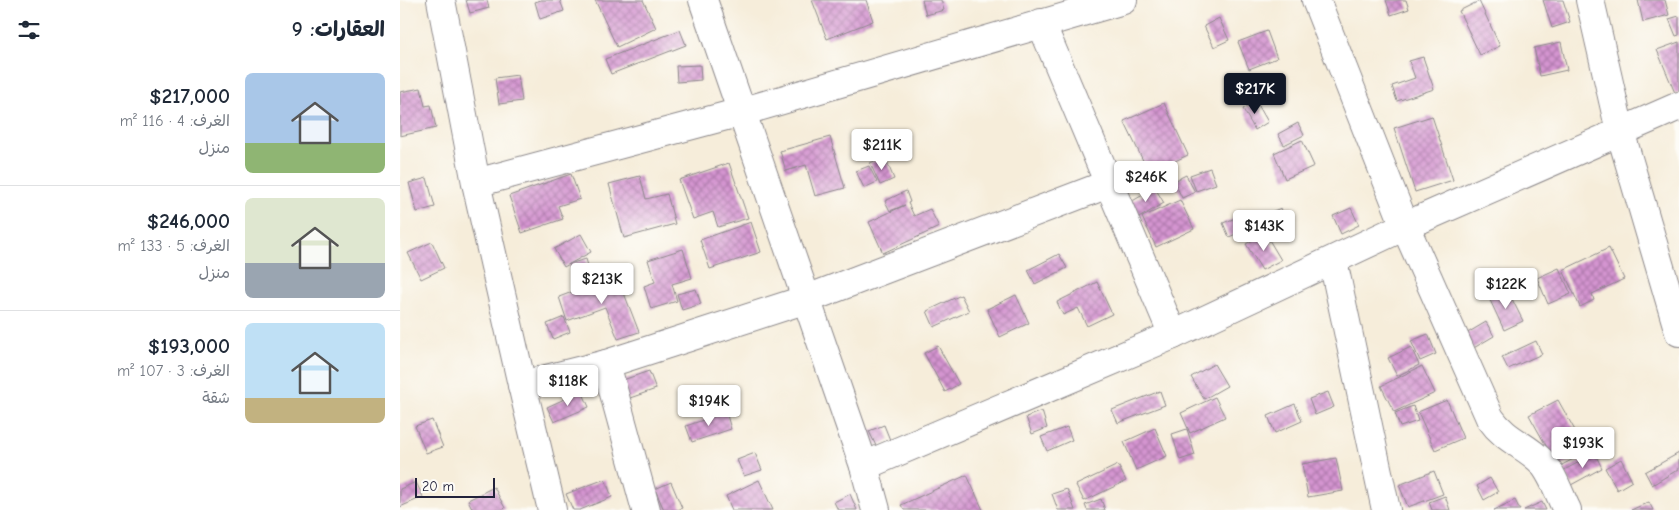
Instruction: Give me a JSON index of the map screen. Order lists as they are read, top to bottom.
{
  "scale_bar": "20 m",
  "page": {
    "heading": "العقارات: 9",
    "list": [
      {
        "name": "$217,000",
        "note": "الغرف: 4 · 116 m² · منزل"
      },
      {
        "name": "$246,000",
        "note": "الغرف: 5 · 133 m² · منزل"
      },
      {
        "name": "$193,000",
        "note": "الغرف: 3 · 107 m² · شقة"
      }
    ],
    "price": [
      "$217K",
      "$211K",
      "$246K",
      "$143K",
      "$213K",
      "$122K",
      "$118K",
      "$194K",
      "$193K"
    ],
    "scale": "20 m"
  }
}
